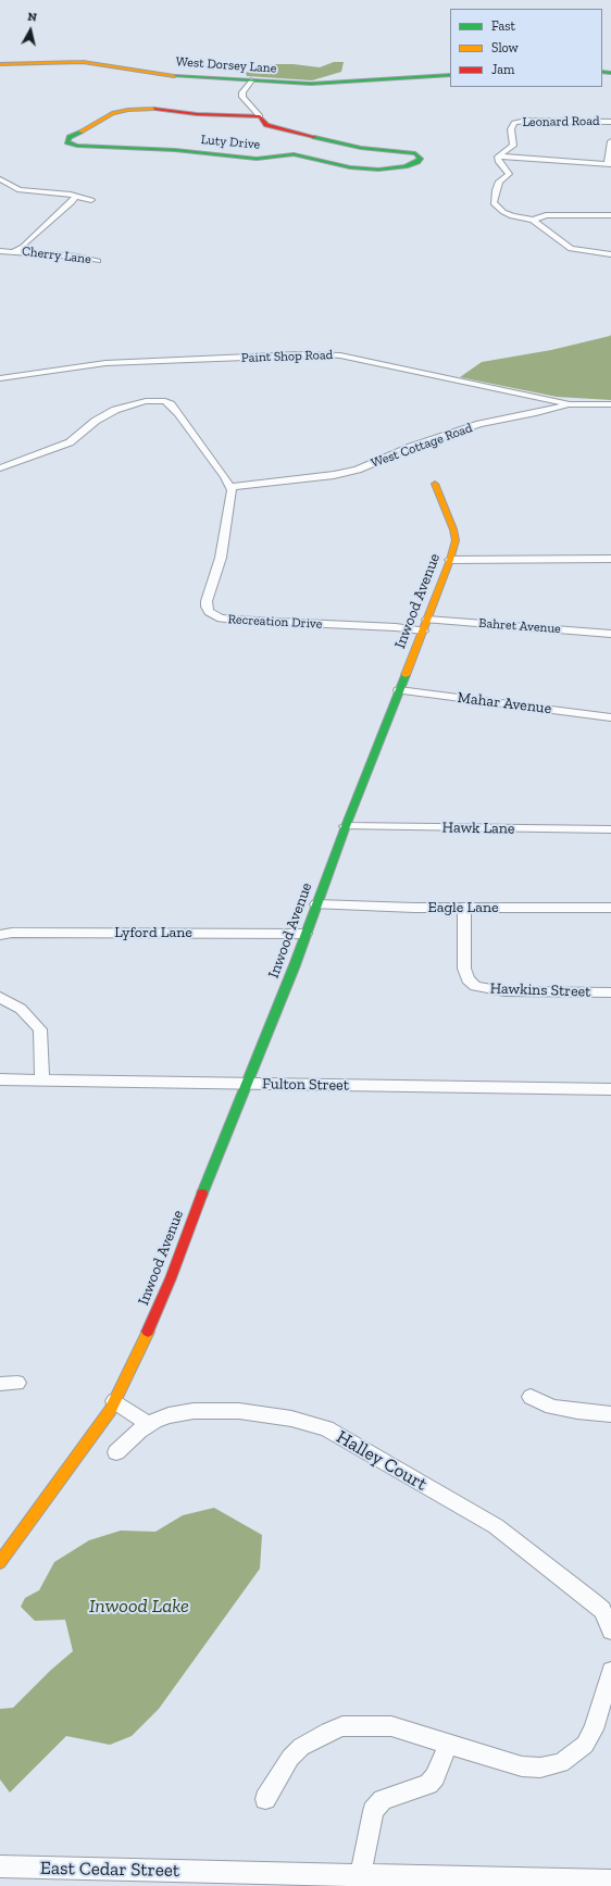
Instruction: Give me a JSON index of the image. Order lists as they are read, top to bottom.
{
  "streets": {
    "street": [
      "West Dorsey Lane",
      "Leonard Road",
      "Luty Drive",
      "Cherry Lane",
      "Paint Shop Road",
      "West Cottage Road",
      "Inwood Avenue",
      "Recreation Drive",
      "Bahret Avenue",
      "Mahar Avenue",
      "Hawk Lane",
      "Eagle Lane",
      "Lyford Lane",
      "Hawkins Street",
      "Fulton Street",
      "Halley Court",
      "East Cedar Street"
    ]
  },
  "crossings": [
    ["West Dorsey Lane", "Luty Drive"],
    ["Paint Shop Road", "West Cottage Road"],
    ["West Cottage Road", "Recreation Drive"],
    ["Inwood Avenue", "Recreation Drive"],
    ["Inwood Avenue", "Bahret Avenue"],
    ["Inwood Avenue", "Mahar Avenue"],
    ["Inwood Avenue", "Hawk Lane"],
    ["Inwood Avenue", "Eagle Lane"],
    ["Inwood Avenue", "Lyford Lane"],
    ["Inwood Avenue", "Fulton Street"],
    ["Eagle Lane", "Hawkins Street"]
  ],
  "water": ["Inwood Lake"],
  "legend": ["Fast", "Slow", "Jam"],
  "north": "top"
}
